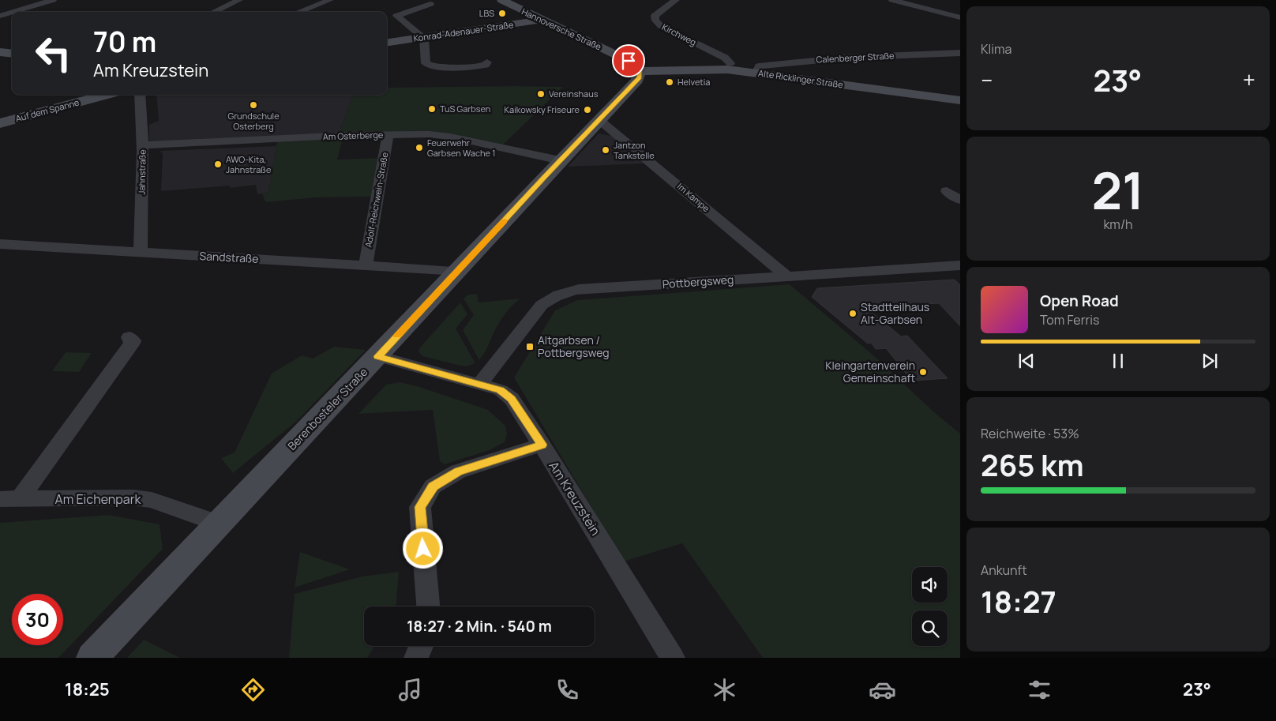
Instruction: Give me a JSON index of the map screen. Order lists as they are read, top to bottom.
{
  "streets": {
    "street": [
      "Hannoversche Straße",
      "Konrad-Adenauer-Straße",
      "Kirchweg",
      "Calenberger Straße",
      "Alte Ricklinger Straße",
      "Auf dem Spanne",
      "Am Osterberge",
      "Jahnstraße",
      "Im Kampe",
      "Adolf-Reichwein-Straße",
      "Sandstraße",
      "Pottbergsweg",
      "Berenbosteler Straße",
      "Am Kreuzstein",
      "Am Eichenpark"
    ]
  },
  "crossings": [
    ["Hannoversche Straße", "Konrad-Adenauer-Straße"],
    ["Hannoversche Straße", "Alte Ricklinger Straße"],
    ["Hannoversche Straße", "Berenbosteler Straße"],
    ["Calenberger Straße", "Alte Ricklinger Straße"],
    ["Alte Ricklinger Straße", "Berenbosteler Straße"],
    ["Am Osterberge", "Jahnstraße"],
    ["Am Osterberge", "Adolf-Reichwein-Straße"],
    ["Am Osterberge", "Berenbosteler Straße"],
    ["Jahnstraße", "Sandstraße"],
    ["Im Kampe", "Pottbergsweg"],
    ["Im Kampe", "Berenbosteler Straße"],
    ["Adolf-Reichwein-Straße", "Sandstraße"],
    ["Sandstraße", "Berenbosteler Straße"],
    ["Pottbergsweg", "Am Kreuzstein"],
    ["Berenbosteler Straße", "Am Kreuzstein"],
    ["Berenbosteler Straße", "Am Eichenpark"]
  ],
  "places": {
    "other": [
      "LBS",
      "Helvetia",
      "Vereinshaus",
      "Grundschule Osterberg",
      "TuS Garbsen",
      "Kaikowsky Friseure",
      "Feuerwehr Garbsen Wache 1",
      "Jantzon Tankstelle",
      "AWO-Kita, Jahnstraße",
      "Stadtteilhaus Alt-Garbsen",
      "Kleingartenverein Gemeinschaft"
    ],
    "transit": ["Altgarbsen / Pottbergsweg"]
  },
  "page": {
    "tile": [
      "Klima",
      ["21", "km/h"],
      ["Reichweite · 53%", "265 km"],
      ["Ankunft", "18:27"]
    ],
    "turn": ["70 m", "Am Kreuzstein"],
    "heat": ["−", "23°", "+"],
    "song": ["Open Road", "Tom Ferris"],
    "limit": "30",
    "trip": "18:27 · 2 Min. · 540 m",
    "tabs": ["18:25", "23°"]
  }
}
